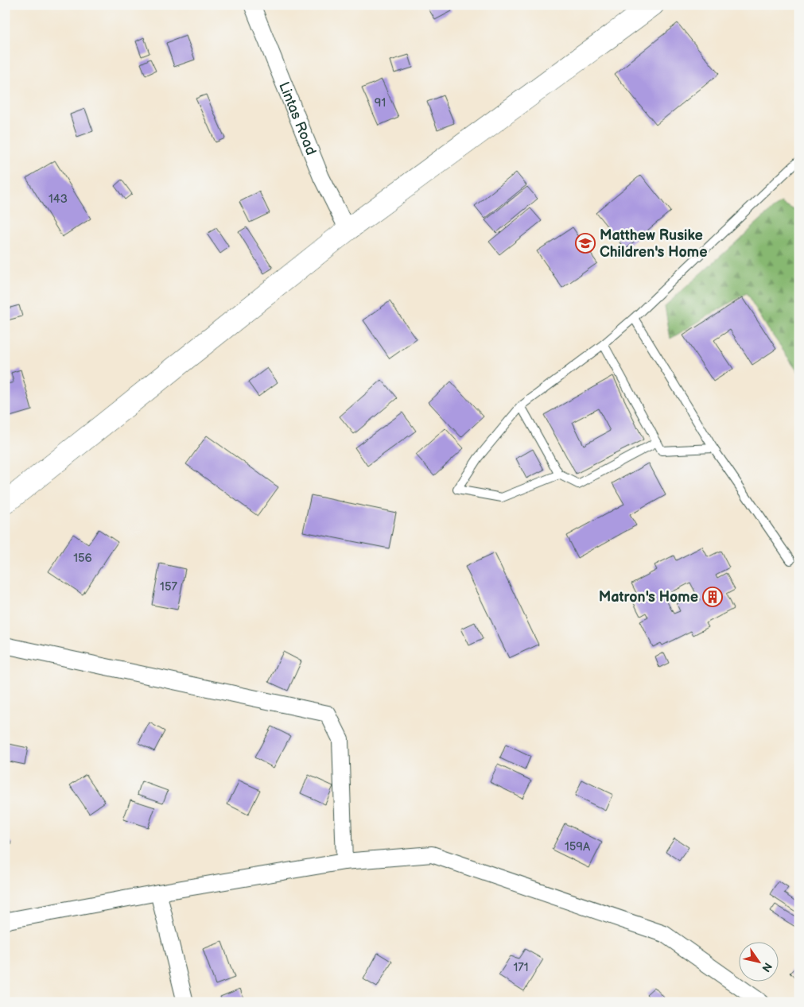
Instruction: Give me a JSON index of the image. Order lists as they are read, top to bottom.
{
  "streets": {
    "street": ["Lintas Road"]
  },
  "places": {
    "school or university": ["Matthew Rusike Children's Home"],
    "building": ["Matron's Home"]
  },
  "house_numbers": [
    "91",
    "143",
    "156",
    "157",
    "159A",
    "171"
  ],
  "north": "bottom right"
}
